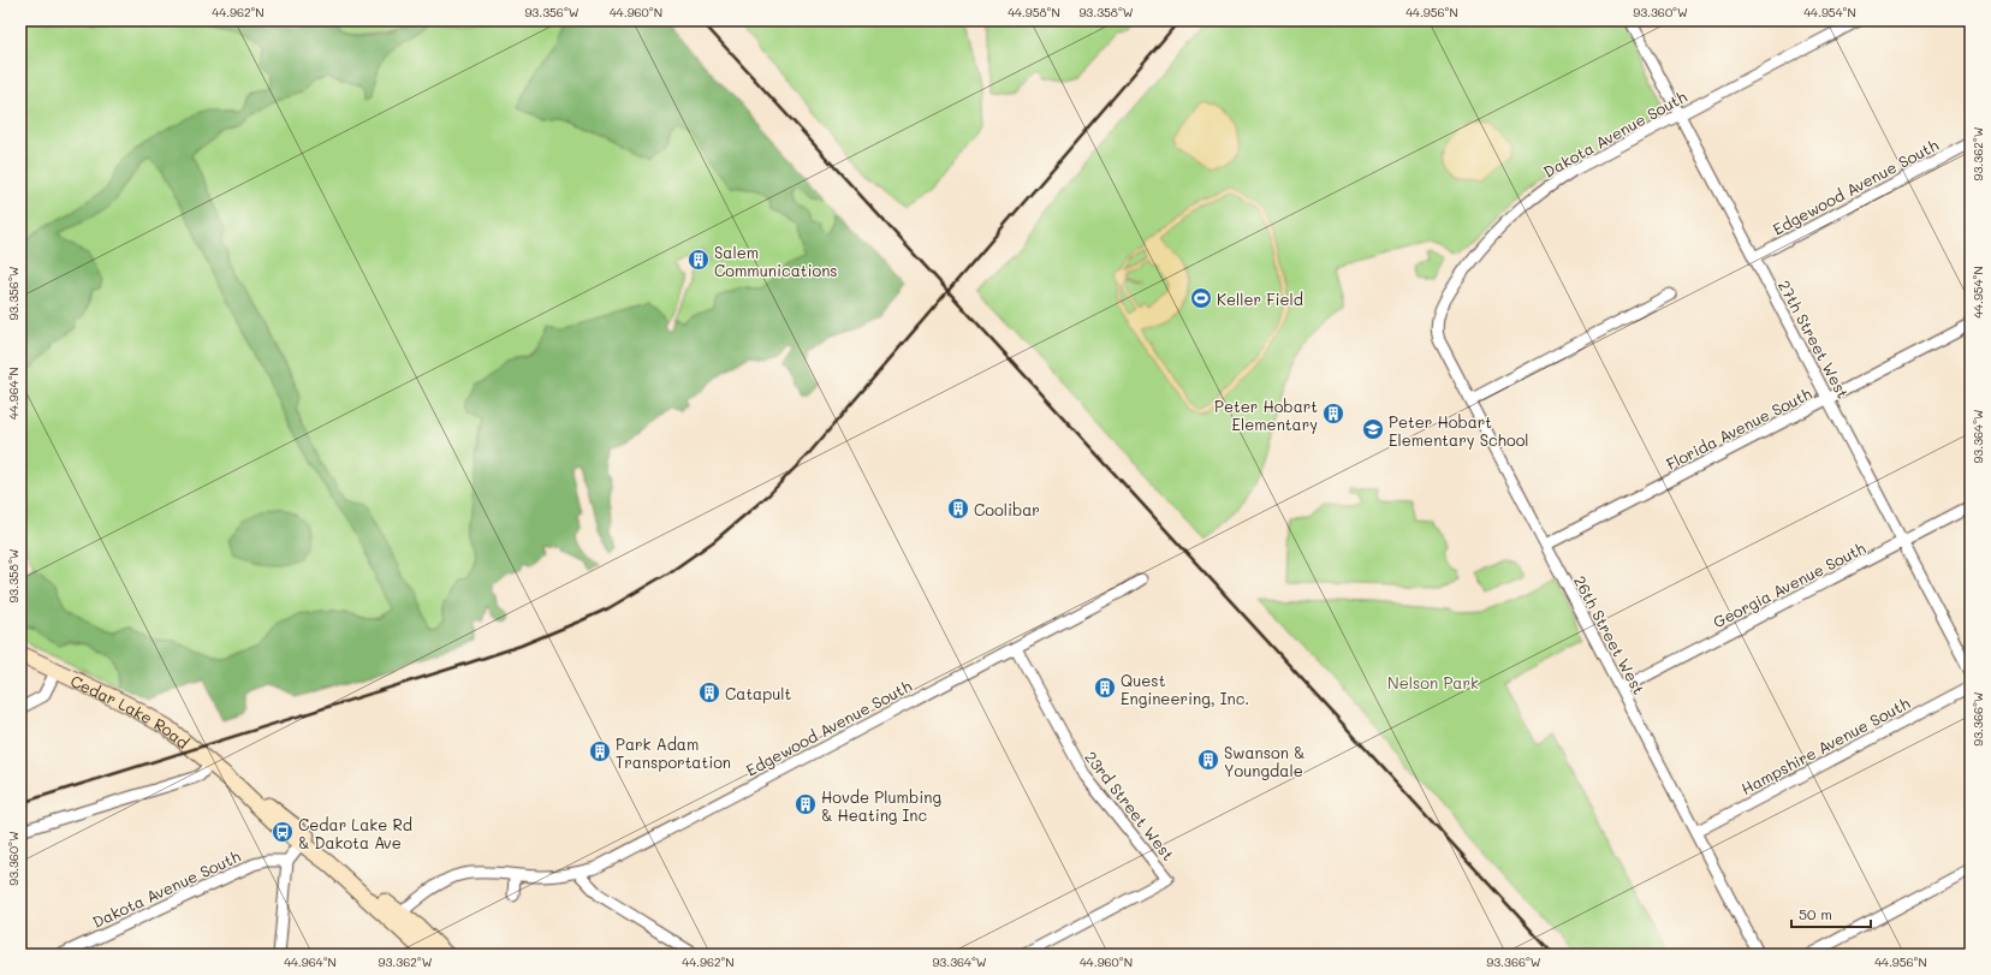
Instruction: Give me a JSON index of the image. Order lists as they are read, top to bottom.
{
  "streets": {
    "street": [
      "Dakota Avenue South",
      "Edgewood Avenue South",
      "27th Street West",
      "Florida Avenue South",
      "Georgia Avenue South",
      "26th Street West",
      "Cedar Lake Road",
      "Hampshire Avenue South",
      "23rd Street West"
    ]
  },
  "crossings": [
    ["Dakota Avenue South", "27th Street West"],
    ["Dakota Avenue South", "26th Street West"],
    ["Edgewood Avenue South", "27th Street West"],
    ["Edgewood Avenue South", "Cedar Lake Road"],
    ["Edgewood Avenue South", "23rd Street West"],
    ["27th Street West", "Florida Avenue South"],
    ["27th Street West", "Georgia Avenue South"],
    ["Florida Avenue South", "26th Street West"],
    ["Georgia Avenue South", "26th Street West"],
    ["26th Street West", "Hampshire Avenue South"]
  ],
  "parks": ["Nelson Park"],
  "places": {
    "building": [
      "Salem Communications",
      "Peter Hobart Elementary",
      "Coolibar",
      "Quest Engineering, Inc.",
      "Catapult",
      "Park Adam Transportation",
      "Swanson & Youngdale",
      "Hovde Plumbing & Heating Inc"
    ],
    "sports": ["Keller Field"],
    "school or university": ["Peter Hobart Elementary School"],
    "bus stop": ["Cedar Lake Rd & Dakota Ave"]
  },
  "scale_bar": "50 m",
  "coordinates": [
    "44.962°N",
    "93.356°W",
    "44.960°N",
    "44.958°N",
    "93.358°W",
    "44.956°N",
    "93.360°W",
    "44.954°N",
    "93.362°W",
    "44.964°N",
    "93.364°W",
    "93.366°W"
  ]
}
